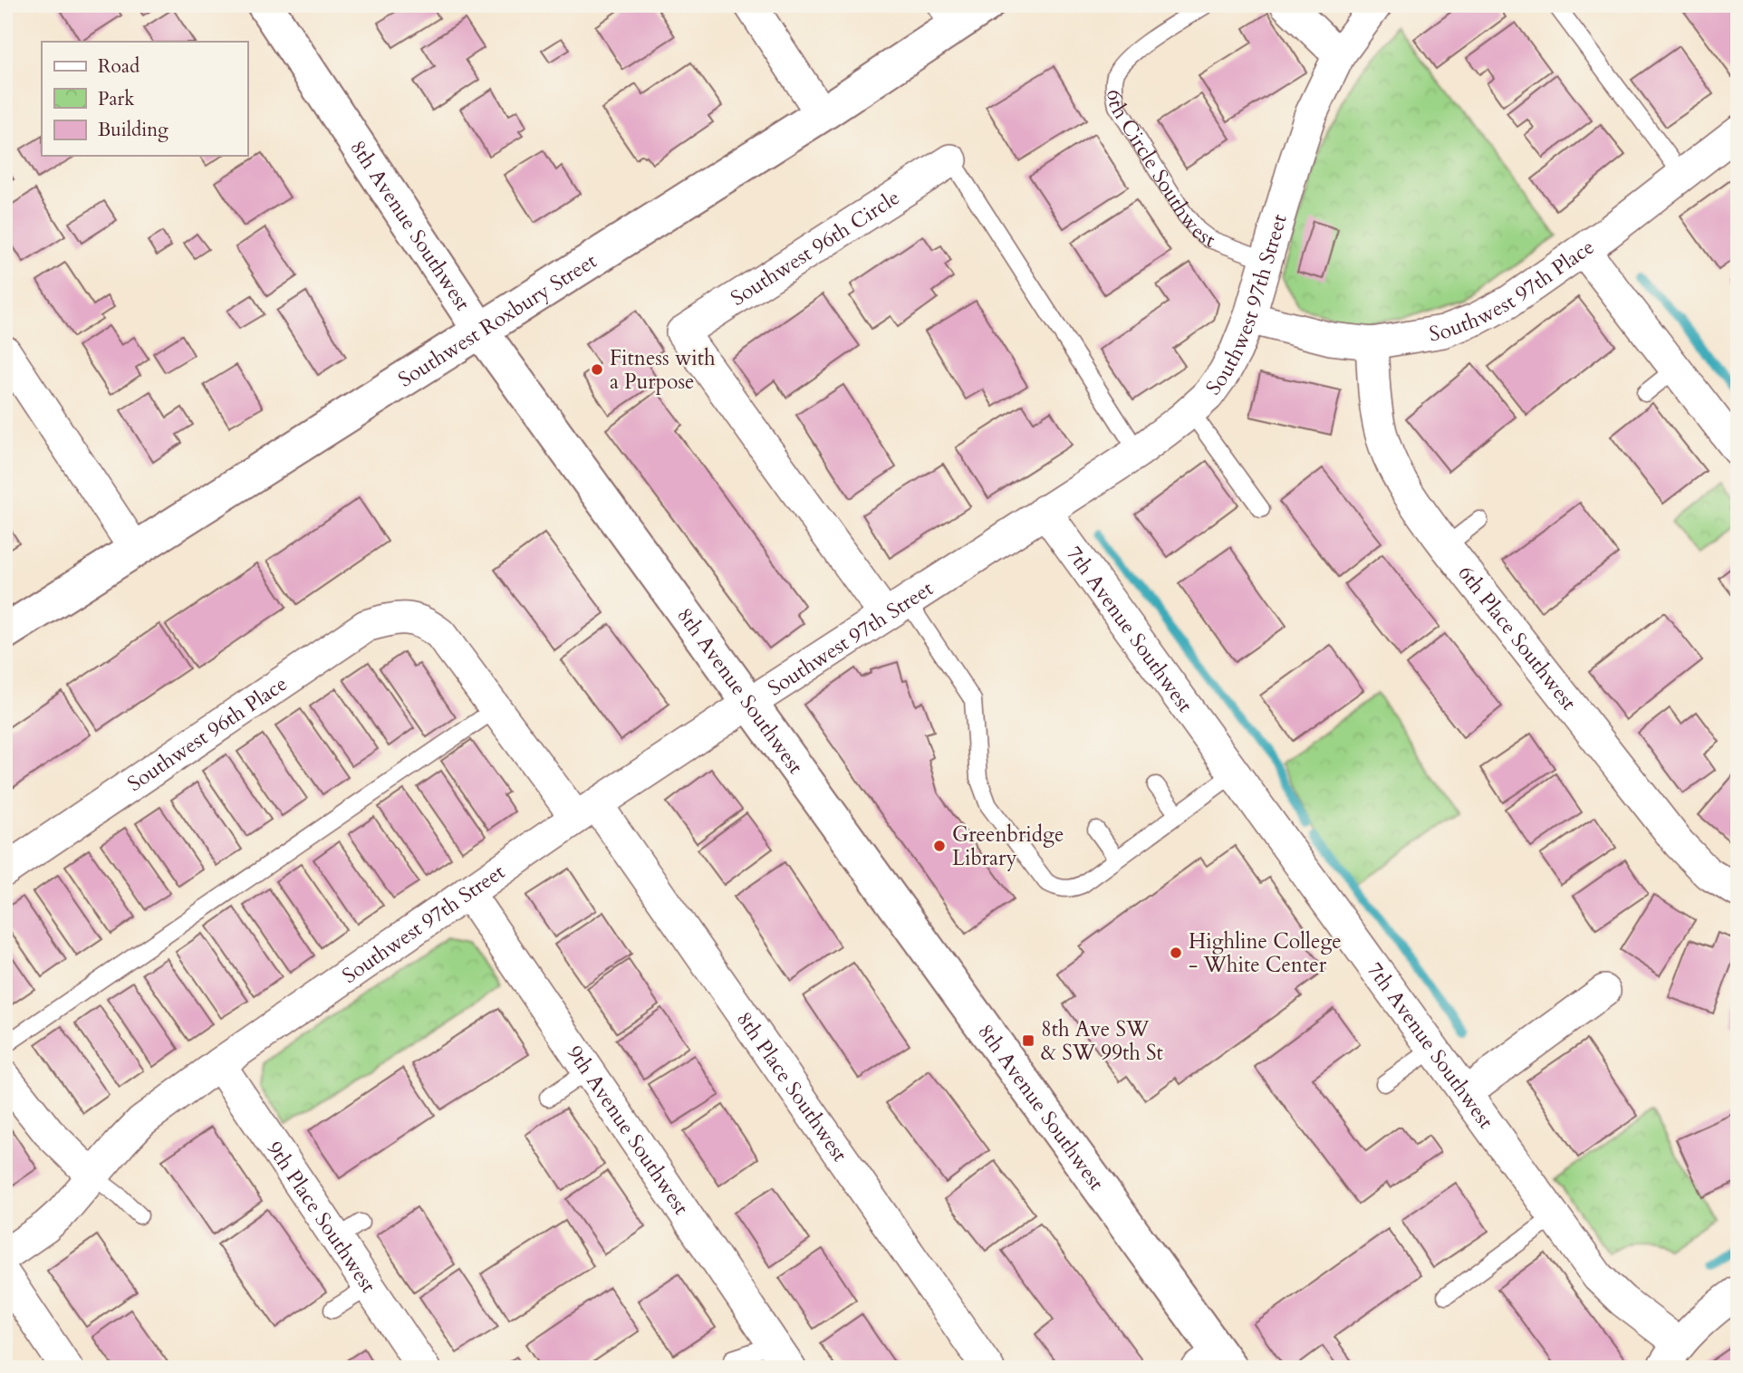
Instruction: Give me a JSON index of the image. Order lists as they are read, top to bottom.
{
  "streets": {
    "street": [
      "8th Avenue Southwest",
      "Southwest 96th Circle",
      "Southwest 97th Place",
      "Southwest 97th Street",
      "Southwest Roxbury Street",
      "7th Avenue Southwest",
      "6th Place Southwest",
      "Southwest 96th Place",
      "8th Place Southwest",
      "9th Avenue Southwest",
      "9th Place Southwest"
    ],
    "lane": ["6th Circle Southwest"]
  },
  "crossings": [
    ["6th Circle Southwest", "Southwest 97th Street"],
    ["8th Avenue Southwest", "Southwest 97th Street"],
    ["8th Avenue Southwest", "Southwest Roxbury Street"],
    ["Southwest 96th Circle", "Southwest 97th Street"],
    ["Southwest 97th Place", "Southwest 97th Street"],
    ["Southwest 97th Place", "6th Place Southwest"],
    ["Southwest 97th Street", "7th Avenue Southwest"],
    ["Southwest 97th Street", "8th Place Southwest"],
    ["Southwest 97th Street", "9th Avenue Southwest"],
    ["Southwest 97th Street", "9th Place Southwest"],
    ["Southwest 96th Place", "8th Place Southwest"]
  ],
  "places": {
    "other": ["Fitness with a Purpose", "Greenbridge Library", "Highline College - White Center"],
    "transit": ["8th Ave SW & SW 99th St"]
  },
  "legend": ["Road", "Park", "Building"]
}
